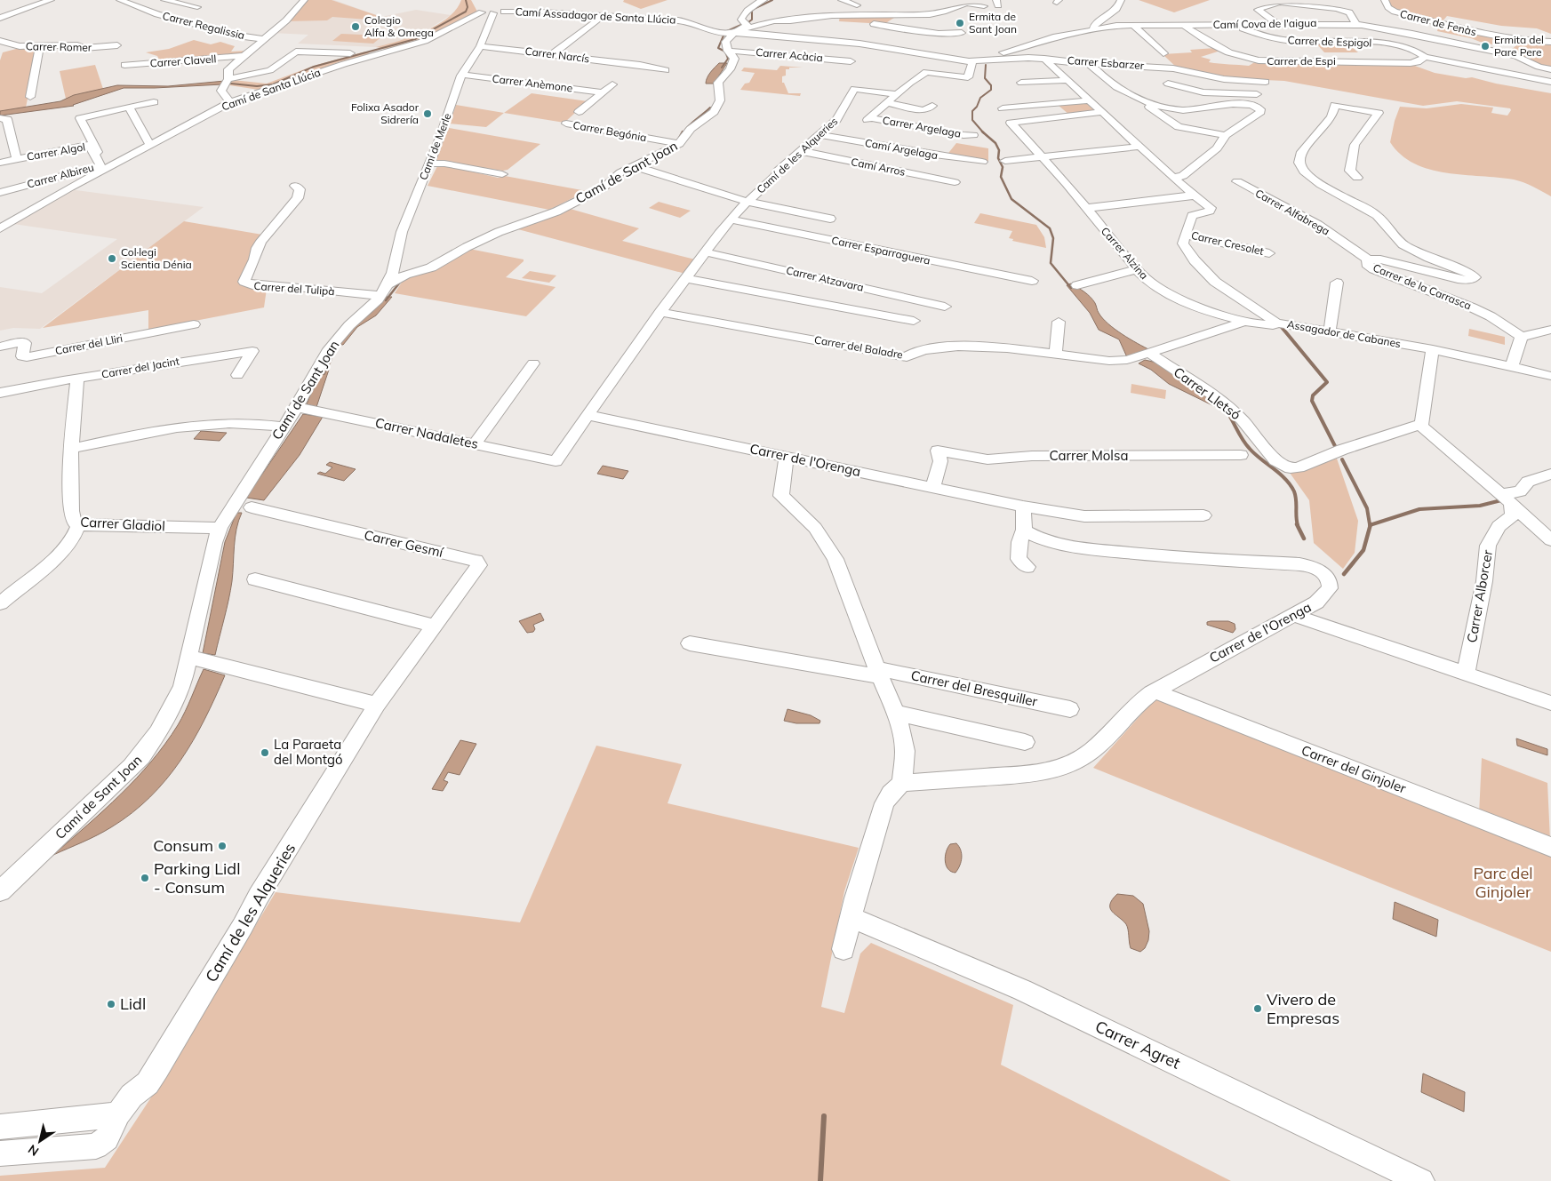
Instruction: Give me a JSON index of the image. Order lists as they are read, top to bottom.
{
  "streets": {
    "street": [
      "Camí Assadagor de Santa Llúcia",
      "Carrer de Fenàs",
      "Camí Cova de l'aigua",
      "Carrer Regalissia",
      "Carrer de Espigol",
      "Carrer Romer",
      "Carrer Narcís",
      "Carrer Acàcia",
      "Carrer Clavell",
      "Carrer de Espi",
      "Carrer Esbarzer",
      "Carrer Anèmone",
      "Camí de Santa Llúcia",
      "Carrer Argelaga",
      "Carrer Begónia",
      "Camí de Merle",
      "Camí Argelaga",
      "Carrer Algol",
      "Camí de les Alqueries",
      "Camí Arros",
      "Camí de Sant Joan",
      "Carrer Albireu",
      "Carrer Alfabrega",
      "Carrer Cresolet",
      "Carrer Esparraguera",
      "Carrer Alzina",
      "Carrer Atzavara",
      "Carrer de la Carrasca",
      "Carrer del Tulipà",
      "Assagador de Cabanes",
      "Carrer del Lliri",
      "Carrer del Baladre",
      "Carrer del Jacint",
      "Carrer Lletsó",
      "Carrer Nadaletes",
      "Carrer Molsa",
      "Carrer de l'Orenga",
      "Carrer Gladiol",
      "Carrer Gesmí",
      "Carrer Alborcer",
      "Carrer del Bresquiller",
      "Carrer del Ginjoler",
      "Carrer Agret"
    ]
  },
  "crossings": [
    ["Camí Assadagor de Santa Llúcia", "Camí Cova de l'aigua"],
    ["Camí Assadagor de Santa Llúcia", "Carrer Esbarzer"],
    ["Camí Assadagor de Santa Llúcia", "Camí de Sant Joan"],
    ["Camí Cova de l'aigua", "Carrer de Espigol"],
    ["Camí Cova de l'aigua", "Carrer de Espi"],
    ["Camí Cova de l'aigua", "Carrer Esbarzer"],
    ["Carrer de Espigol", "Carrer de Espi"],
    ["Carrer Narcís", "Camí de Merle"],
    ["Carrer Acàcia", "Camí de Sant Joan"],
    ["Carrer Anèmone", "Camí de Merle"],
    ["Camí de Santa Llúcia", "Carrer Albireu"],
    ["Carrer Argelaga", "Camí de les Alqueries"],
    ["Carrer Begónia", "Camí de Sant Joan"],
    ["Camí de Merle", "Camí de Sant Joan"],
    ["Camí de Merle", "Carrer del Tulipà"],
    ["Camí Argelaga", "Camí de les Alqueries"],
    ["Carrer Algol", "Carrer Albireu"],
    ["Camí de les Alqueries", "Camí Arros"],
    ["Camí de les Alqueries", "Carrer Esparraguera"],
    ["Camí de les Alqueries", "Carrer Atzavara"],
    ["Camí de les Alqueries", "Carrer del Baladre"],
    ["Camí de les Alqueries", "Carrer Nadaletes"],
    ["Camí de les Alqueries", "Carrer de l'Orenga"],
    ["Camí de les Alqueries", "Carrer Gesmí"],
    ["Camí de Sant Joan", "Carrer del Tulipà"],
    ["Camí de Sant Joan", "Carrer Nadaletes"],
    ["Camí de Sant Joan", "Carrer Gladiol"],
    ["Camí de Sant Joan", "Carrer Gesmí"],
    ["Carrer Alfabrega", "Carrer de la Carrasca"],
    ["Carrer Cresolet", "Assagador de Cabanes"],
    ["Carrer Alzina", "Assagador de Cabanes"],
    ["Carrer Alzina", "Carrer Lletsó"],
    ["Carrer del Baladre", "Carrer Lletsó"],
    ["Carrer del Jacint", "Carrer Gladiol"],
    ["Carrer Molsa", "Carrer de l'Orenga"],
    ["Carrer de l'Orenga", "Carrer del Ginjoler"]
  ],
  "parks": ["Parc del Ginjoler"],
  "places": [
    "Ermita de Sant Joan",
    "Colegio Alfa & Omega",
    "Ermita del Pare Pere",
    "Folixa Asador Sidrería",
    "Col·legi Scientia Dénia",
    "La Paraeta del Montgó",
    "Consum",
    "Parking Lidl - Consum",
    "Lidl",
    "Vivero de Empresas"
  ],
  "north": "bottom left"
}
